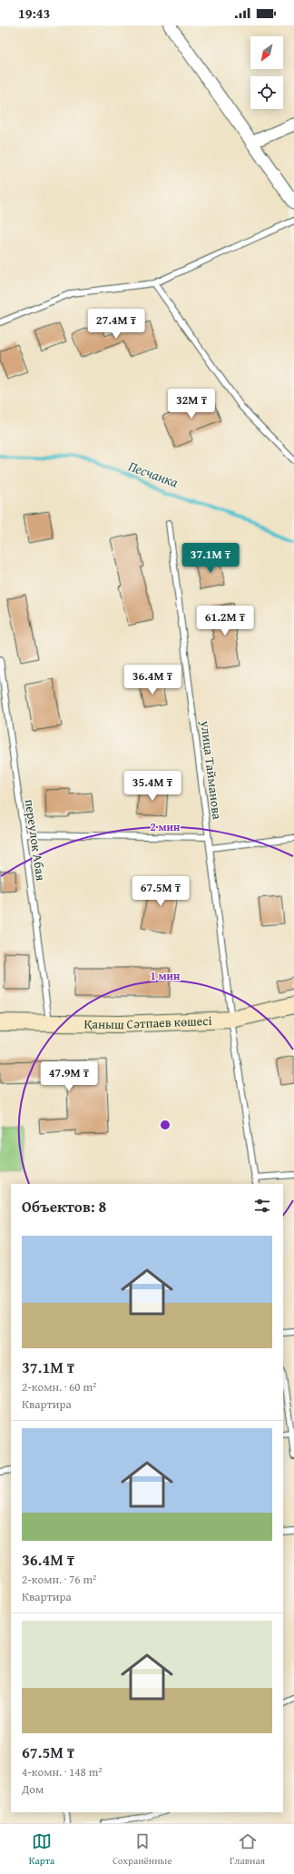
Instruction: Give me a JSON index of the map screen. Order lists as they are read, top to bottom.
{
  "streets": {
    "street": ["Қаныш Сәтпаев көшесі"],
    "lane": ["улица Тайманова", "переулок Абая"]
  },
  "crossings": [
    ["улица Тайманова", "Қаныш Сәтпаев көшесі"],
    ["переулок Абая", "Қаныш Сәтпаев көшесі"]
  ],
  "water": ["Песчанка"],
  "north": "bottom left",
  "page": {
    "status": "19:43",
    "price": [
      "27.4M ₸",
      "32M ₸",
      "37.1M ₸",
      "61.2M ₸",
      "36.4M ₸",
      "35.4M ₸",
      "67.5M ₸",
      "47.9M ₸"
    ],
    "heading": "Объектов: 8",
    "list": [
      {
        "name": "37.1M ₸",
        "note": "2-комн. · 60 m² · Квартира"
      },
      {
        "name": "36.4M ₸",
        "note": "2-комн. · 76 m² · Квартира"
      },
      {
        "name": "67.5M ₸",
        "note": "4-комн. · 148 m² · Дом"
      }
    ],
    "tabs": ["Карта", "Сохранённые", "Главная"]
  },
  "rings": ["2 мин", "1 мин"]
}
